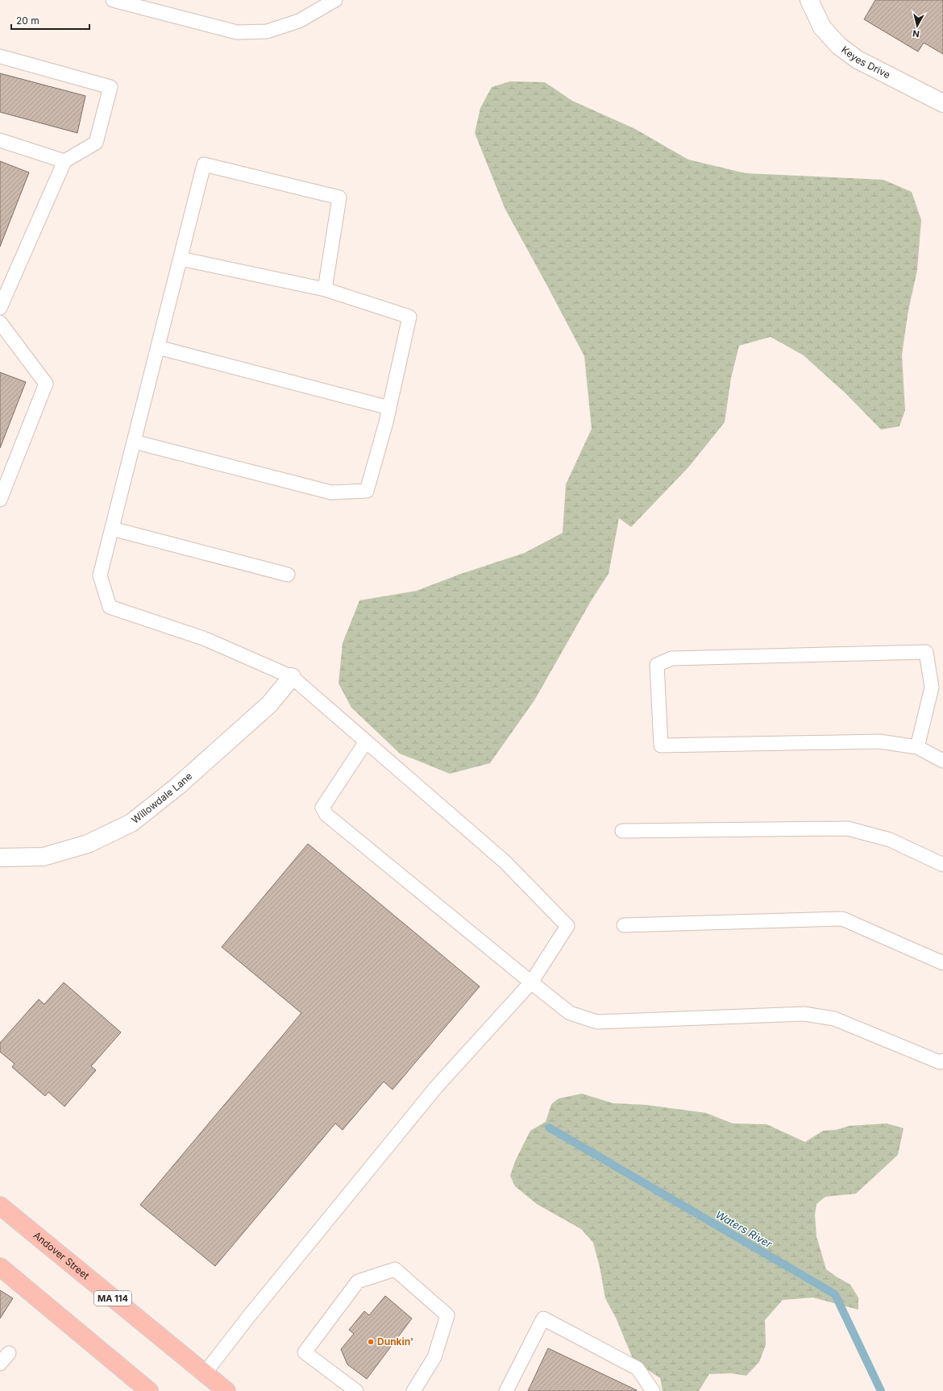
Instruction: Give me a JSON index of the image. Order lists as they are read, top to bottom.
{
  "streets": {
    "highway": ["Andover Street", "MA 114"],
    "street": ["Keyes Drive", "Willowdale Lane"]
  },
  "water": ["Waters River"],
  "places": ["Dunkin'"],
  "scale_bar": "20 m",
  "north": "bottom"
}
